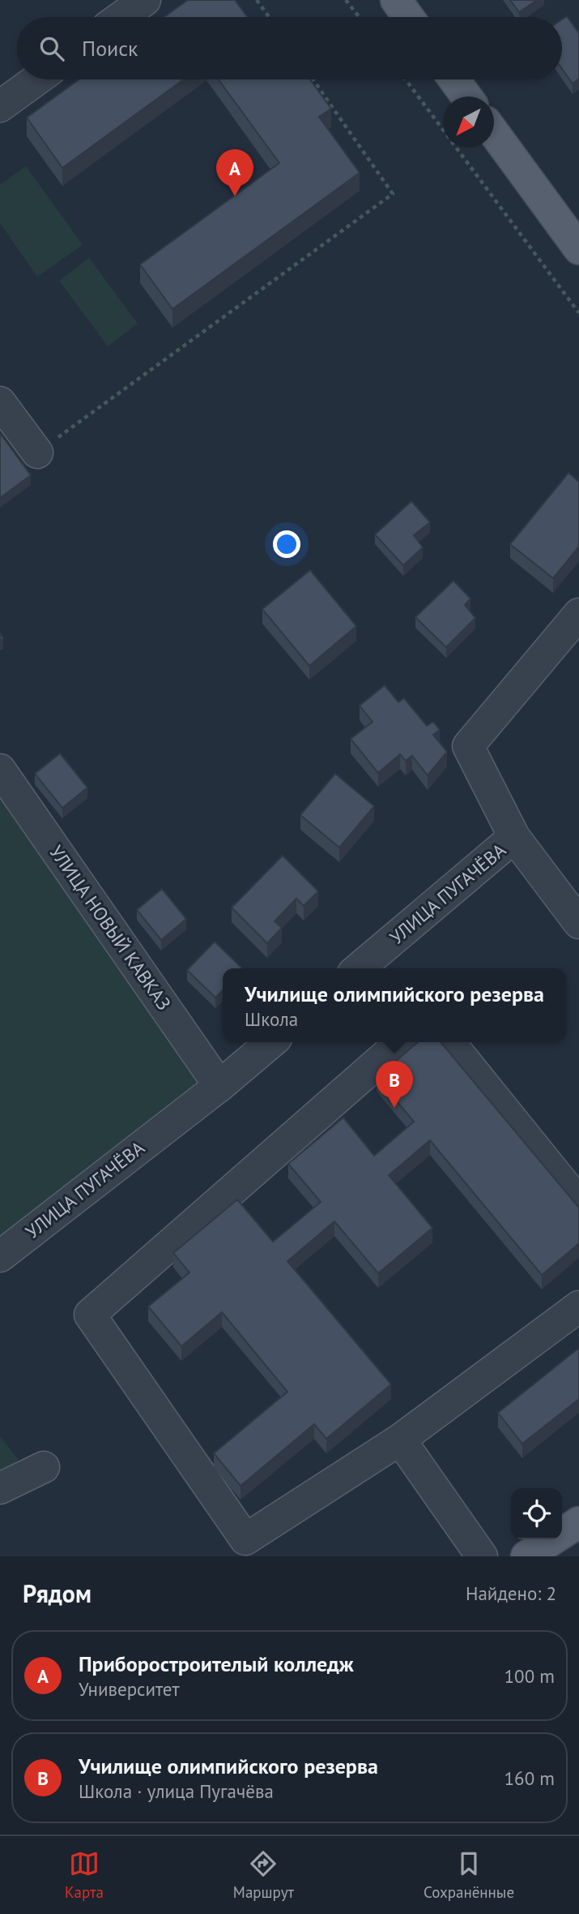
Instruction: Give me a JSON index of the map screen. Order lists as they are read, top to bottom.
{
  "streets": {
    "street": ["УЛИЦА ПУГАЧЁВА", "УЛИЦА НОВЫЙ КАВКАЗ"]
  },
  "crossings": [
    ["УЛИЦА ПУГАЧЁВА", "УЛИЦА НОВЫЙ КАВКАЗ"]
  ],
  "north": "bottom left",
  "page": {
    "search": "Поиск",
    "pins": ["A", "B"],
    "popup": ["Училище олимпийского резерва", "Школа"],
    "heading": ["Рядом", "Найдено: 2"],
    "list": [
      {
        "mark": "A",
        "name": "Приборостроителый колледж",
        "note": "Университет",
        "value": "100 m"
      },
      {
        "mark": "B",
        "name": "Училище олимпийского резерва",
        "note": "Школа · улица Пугачёва",
        "value": "160 m"
      }
    ],
    "nav": ["Карта", "Маршрут", "Сохранённые"]
  }
}
